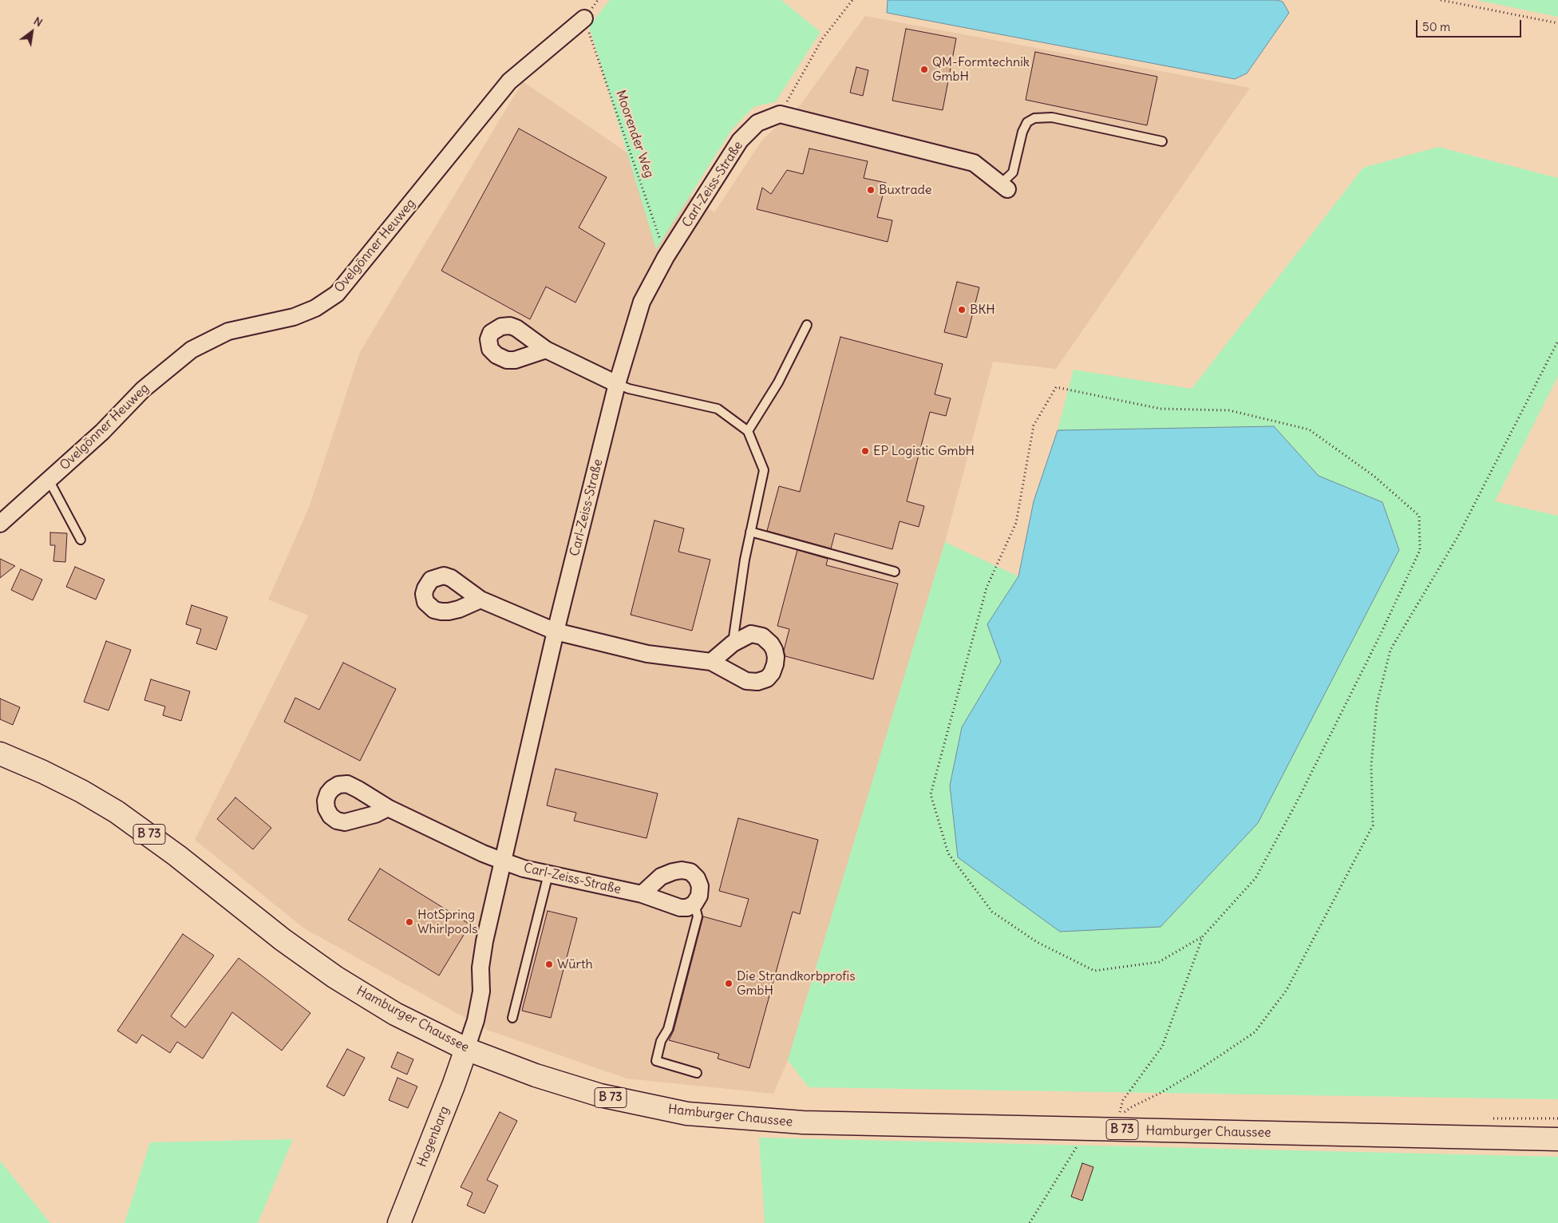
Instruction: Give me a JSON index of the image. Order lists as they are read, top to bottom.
{
  "streets": {
    "main road": ["B 73", "Hamburger Chaussee", "Hogenbarg"],
    "street": ["Carl-Zeiss-Straße", "Ovelgönner Heuweg"],
    "path": ["Moorender Weg"]
  },
  "crossings": [
    ["Moorender Weg", "Carl-Zeiss-Straße"],
    ["Moorender Weg", "Ovelgönner Heuweg"],
    ["Carl-Zeiss-Straße", "Hamburger Chaussee"],
    ["Carl-Zeiss-Straße", "Hogenbarg"],
    ["Hamburger Chaussee", "Hogenbarg"]
  ],
  "places": [
    "QM-Formtechnik GmbH",
    "Buxtrade",
    "BKH",
    "EP Logistic GmbH",
    "HotSpring Whirlpools",
    "Würth",
    "Die Strandkorbprofis GmbH"
  ],
  "scale_bar": "50 m",
  "north": "top right"
}
